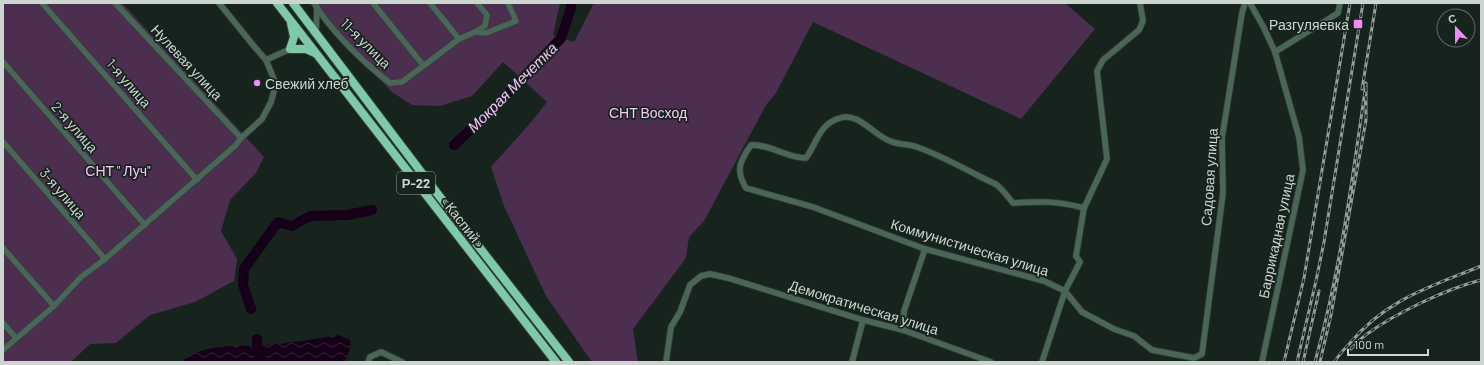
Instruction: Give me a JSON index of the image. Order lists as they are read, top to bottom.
{
  "streets": {
    "highway": ["Р-22", "«Каспий»"],
    "street": [
      "11-я улица",
      "Нулевая улица",
      "1-я улица",
      "2-я улица",
      "Садовая улица",
      "3-я улица",
      "Баррикадная улица",
      "Коммунистическая улица",
      "Демократическая улица"
    ]
  },
  "crossings": [
    ["Садовая улица", "Коммунистическая улица"]
  ],
  "water": ["Мокрая Мечетка"],
  "parks": ["СНТ Восход", "СНТ \" Луч\""],
  "places": {
    "transit": ["Разгуляевка"],
    "other": ["Свежий хлеб"]
  },
  "scale_bar": "100 m",
  "north": "top"
}
